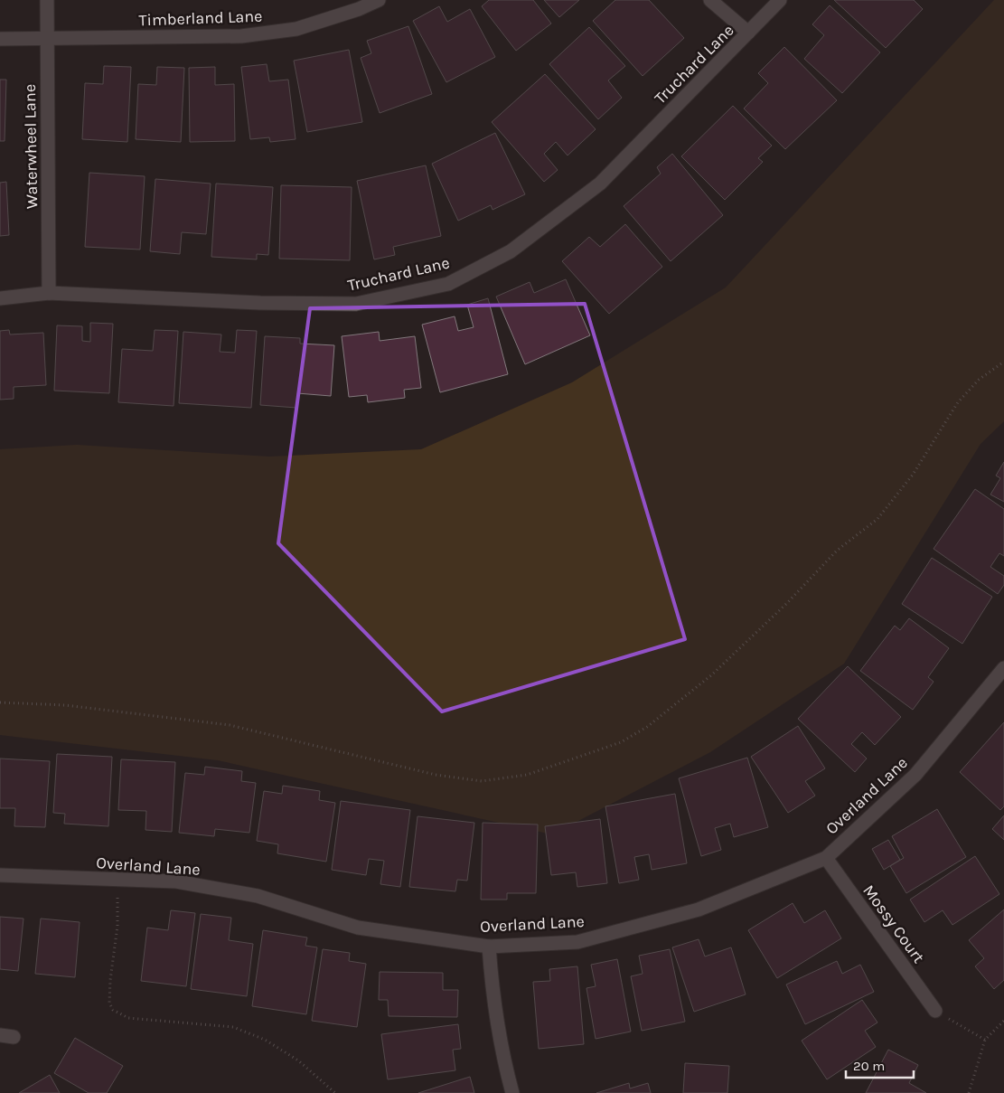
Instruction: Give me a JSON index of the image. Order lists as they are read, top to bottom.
{
  "streets": {
    "street": [
      "Timberland Lane",
      "Truchard Lane",
      "Waterwheel Lane",
      "Overland Lane",
      "Mossy Court"
    ]
  },
  "crossings": [
    ["Timberland Lane", "Waterwheel Lane"],
    ["Truchard Lane", "Waterwheel Lane"],
    ["Overland Lane", "Mossy Court"]
  ],
  "scale_bar": "20 m"
}
